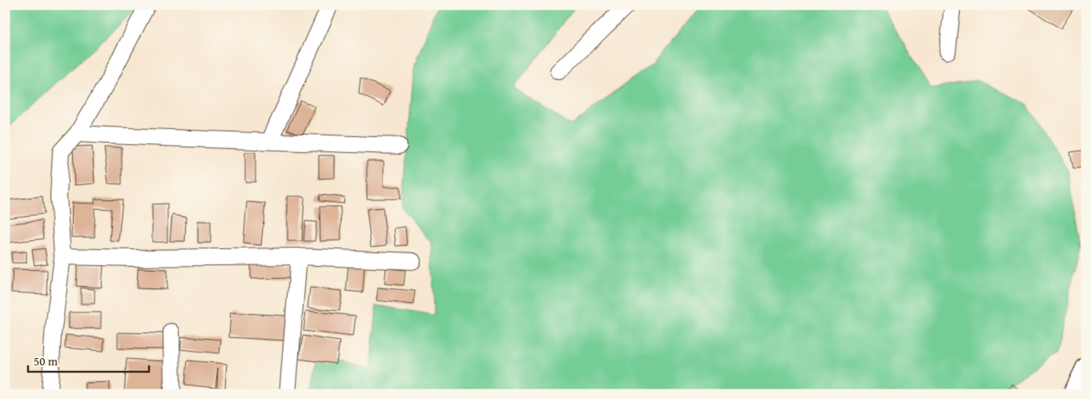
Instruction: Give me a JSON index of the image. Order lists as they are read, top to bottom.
{
  "scale_bar": "50 m"
}
